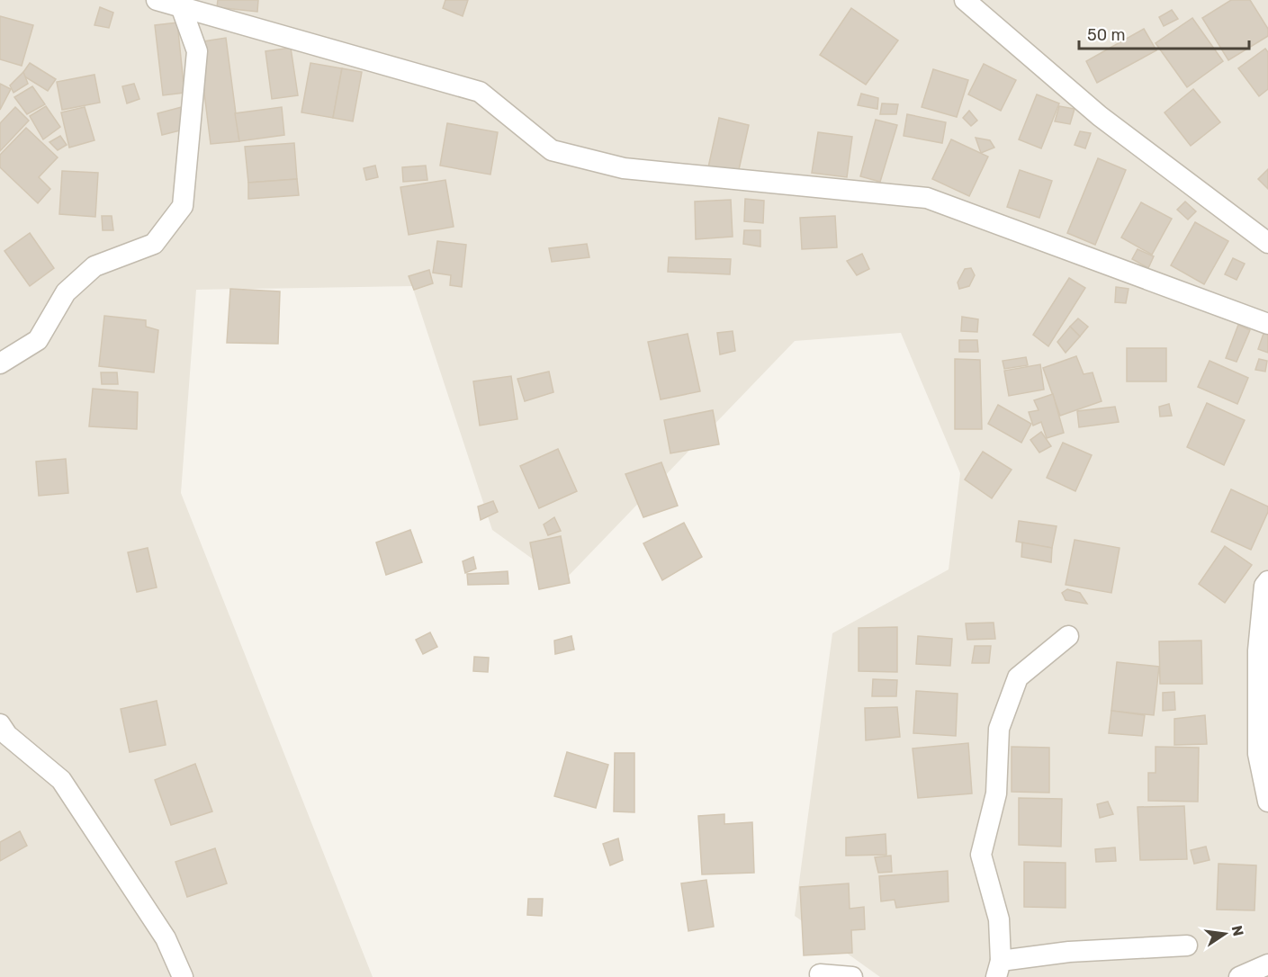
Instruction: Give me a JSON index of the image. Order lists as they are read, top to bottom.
{
  "scale_bar": "50 m",
  "north": "right"
}
